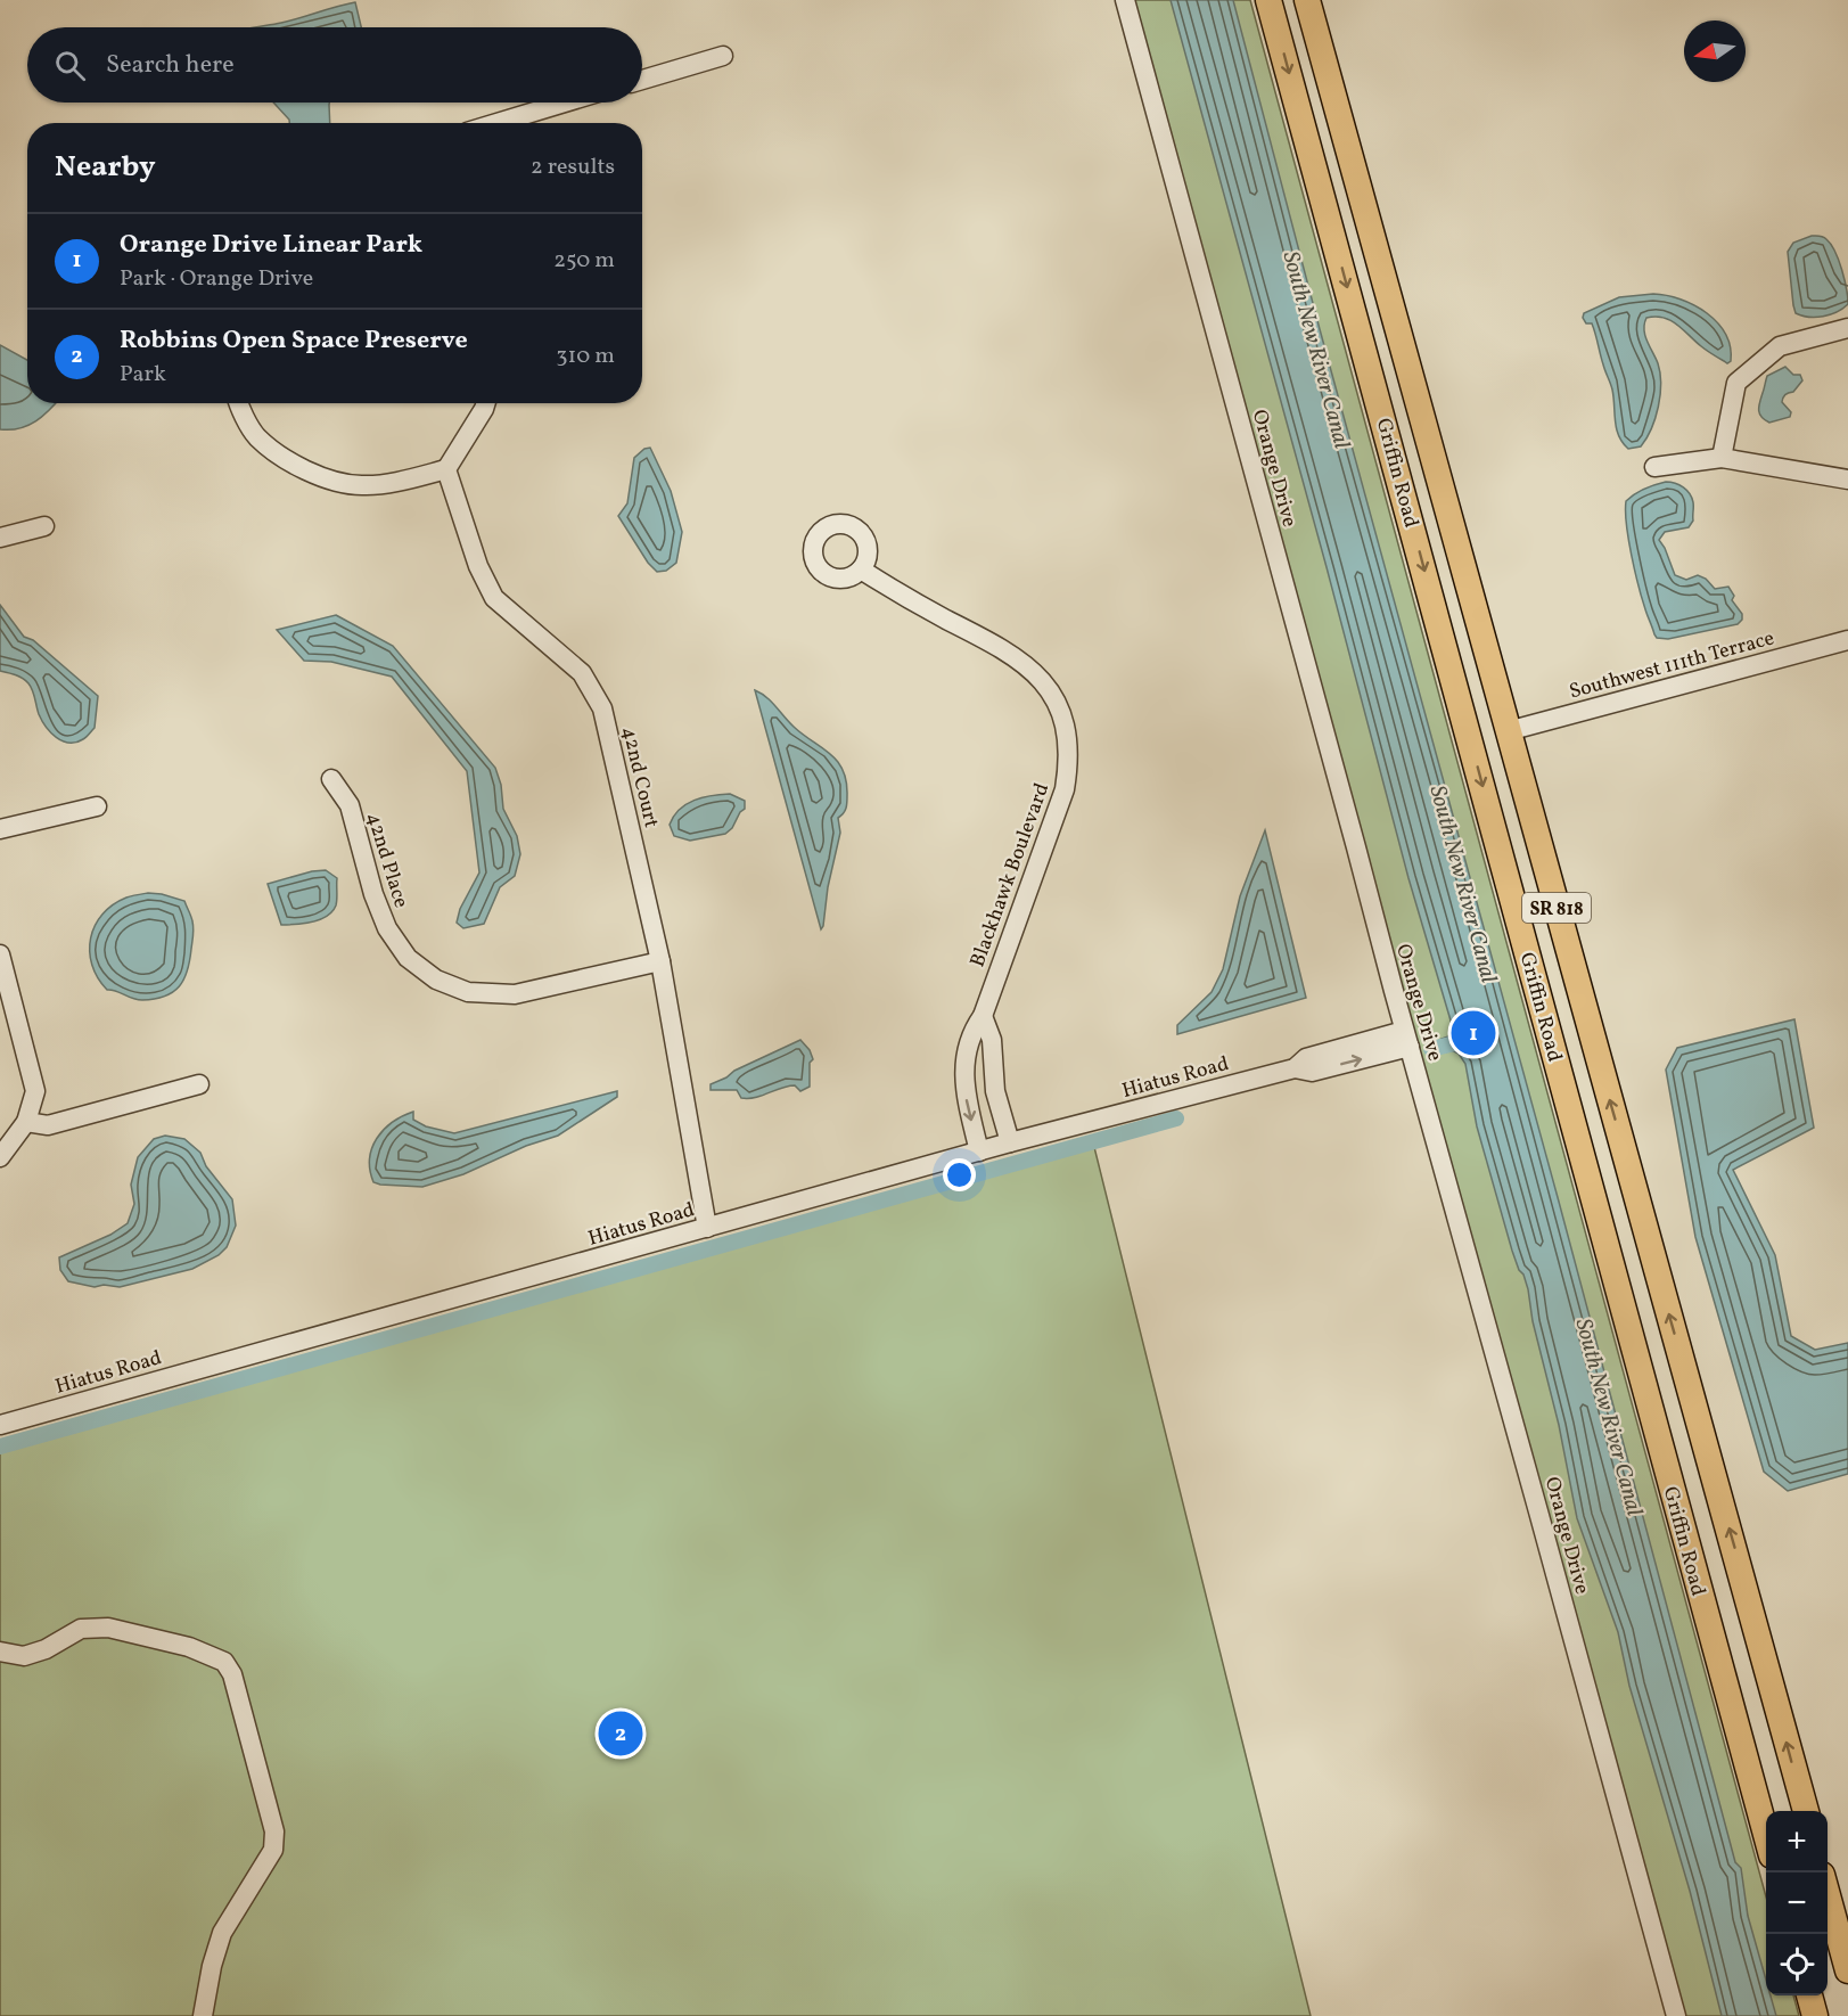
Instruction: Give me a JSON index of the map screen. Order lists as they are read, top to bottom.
{
  "streets": {
    "main road": ["Griffin Road", "SR 818"],
    "street": [
      "Orange Drive",
      "Southwest 111th Terrace",
      "42nd Court",
      "42nd Place",
      "Blackhawk Boulevard",
      "Hiatus Road"
    ]
  },
  "crossings": [
    ["Orange Drive", "Hiatus Road"],
    ["Griffin Road", "Southwest 111th Terrace"],
    ["42nd Court", "42nd Place"],
    ["42nd Court", "Hiatus Road"],
    ["Blackhawk Boulevard", "Hiatus Road"]
  ],
  "water": ["South New River Canal"],
  "north": "left",
  "page": {
    "search": "Search here",
    "heading": ["Nearby", "2 results"],
    "list": [
      {
        "mark": "1",
        "name": "Orange Drive Linear Park",
        "note": "Park · Orange Drive",
        "value": "250 m"
      },
      {
        "mark": "2",
        "name": "Robbins Open Space Preserve",
        "note": "Park",
        "value": "310 m"
      }
    ],
    "pins": ["1", "2"],
    "map_buttons": ["+", "−"]
  }
}
